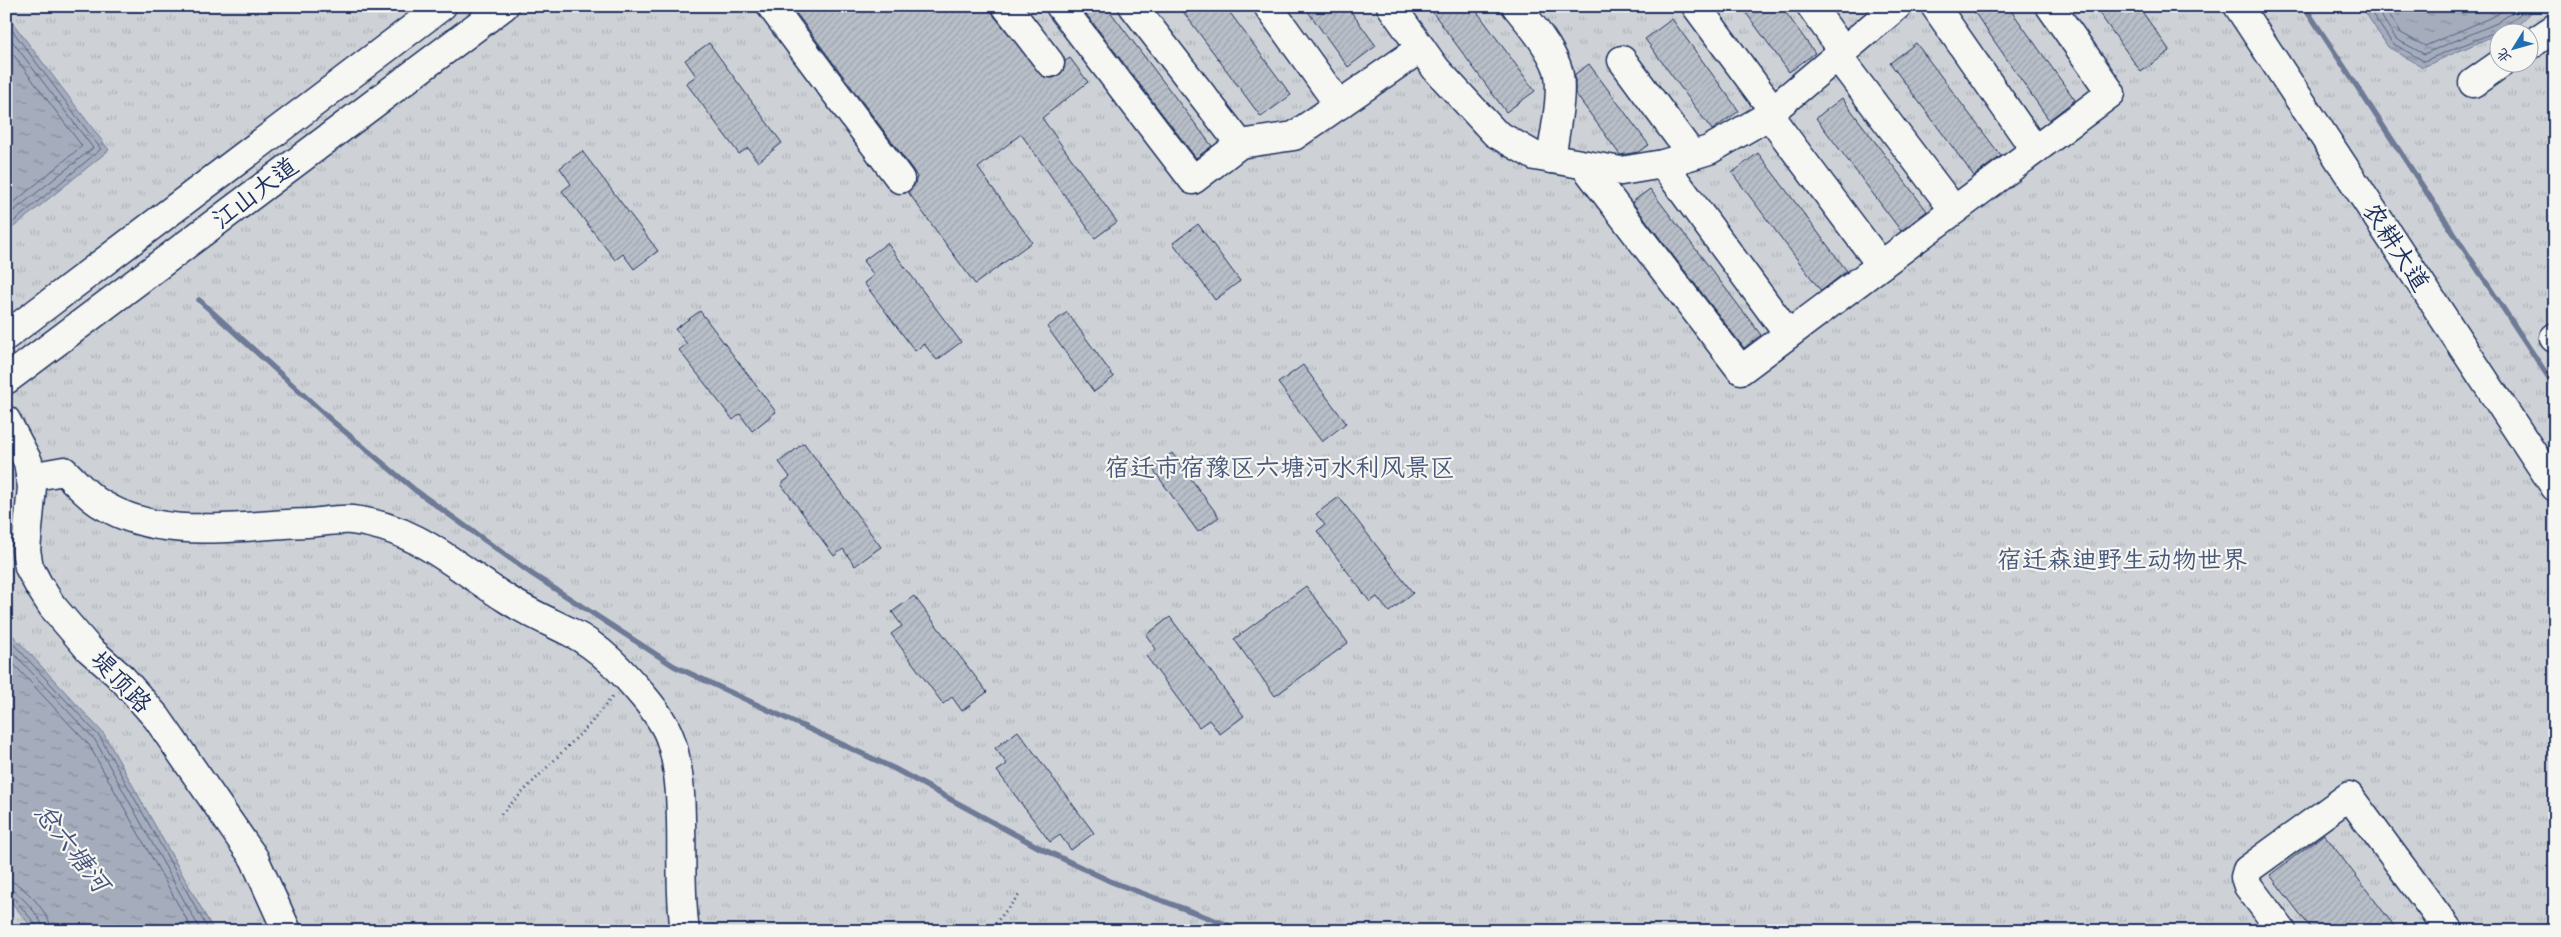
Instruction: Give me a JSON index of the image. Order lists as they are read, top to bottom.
{
  "streets": {
    "street": ["江山大道", "农耕大道", "堤顶路"]
  },
  "water": ["总六塘河"],
  "parks": ["宿迁市宿豫区六塘河水利风景区", "宿迁森迪野生动物世界"],
  "north": "bottom left"
}
